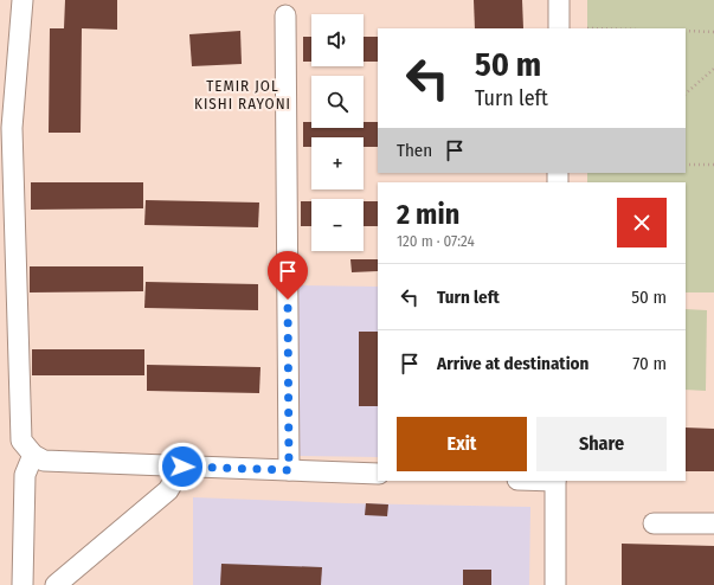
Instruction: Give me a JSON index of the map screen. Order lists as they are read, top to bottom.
{
  "districts": ["TEMIR JOL KISHI RAYONI"],
  "page": {
    "map_buttons": ["+", "−"],
    "turn": ["50 m", "Turn left"],
    "then": "Then",
    "heading": ["2 min", "120 m · 07:24"],
    "list": [
      {
        "name": "Turn left",
        "value": "50 m"
      },
      {
        "name": "Arrive at destination",
        "value": "70 m"
      }
    ],
    "buttons": ["Exit", "Share"]
  }
}
